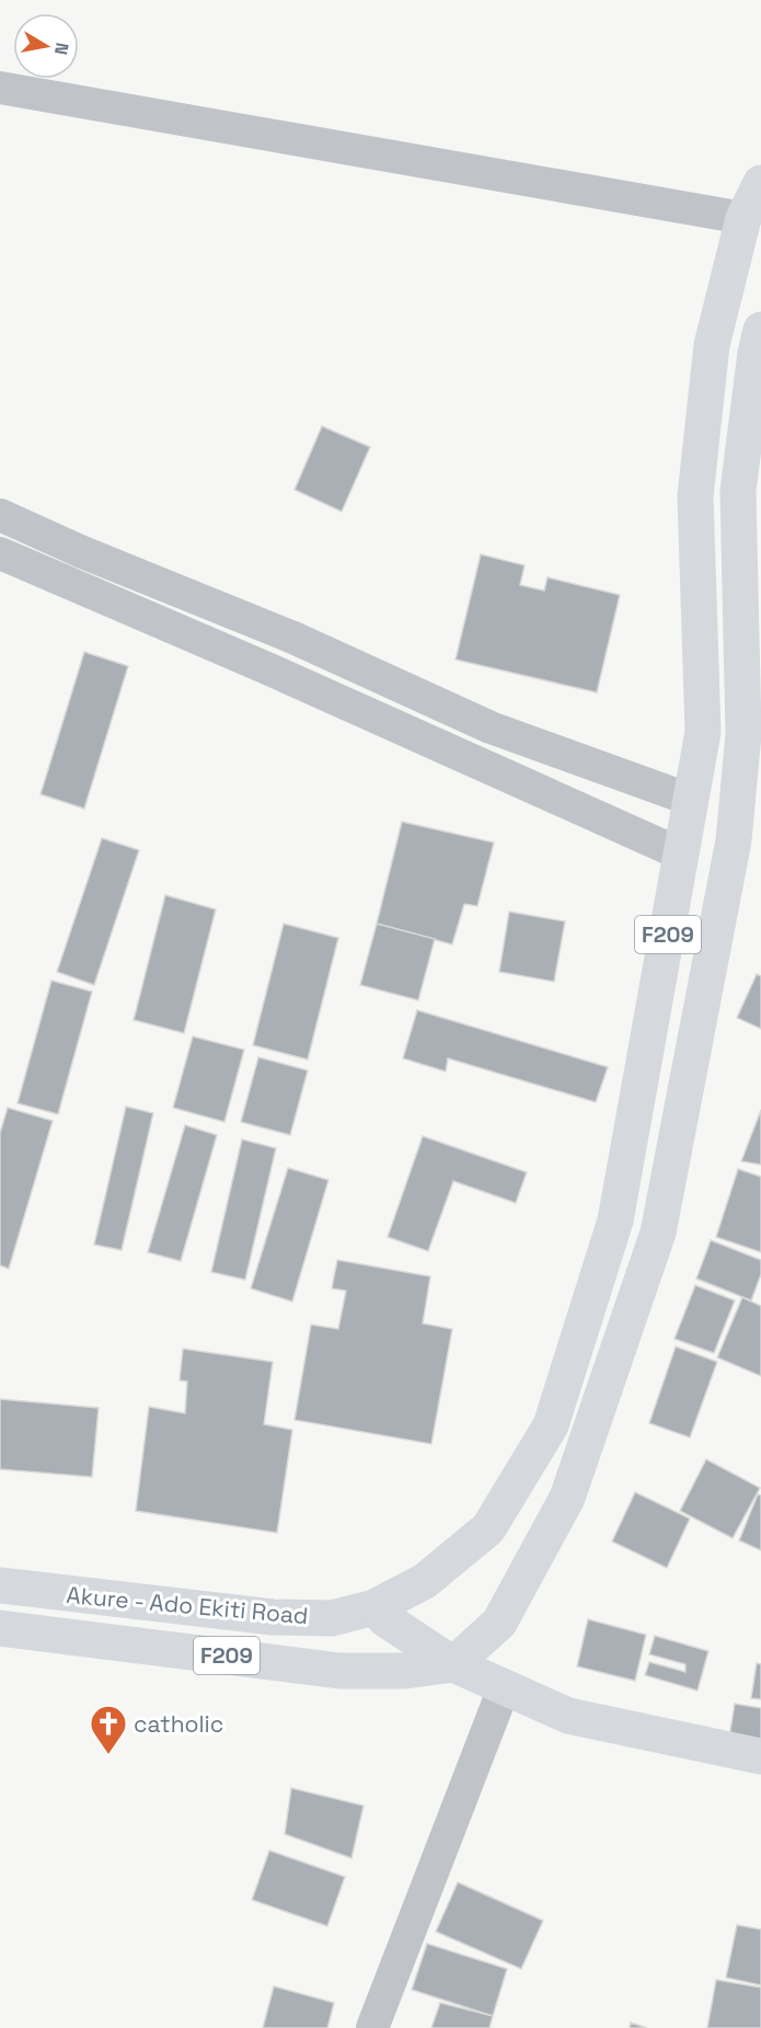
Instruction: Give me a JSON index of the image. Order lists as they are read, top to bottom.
{
  "streets": {
    "main road": ["F209", "Akure - Ado Ekiti Road"]
  },
  "crossings": [
    ["F209", "Akure - Ado Ekiti Road"]
  ],
  "places": {
    "church": ["catholic"]
  },
  "north": "right"
}
